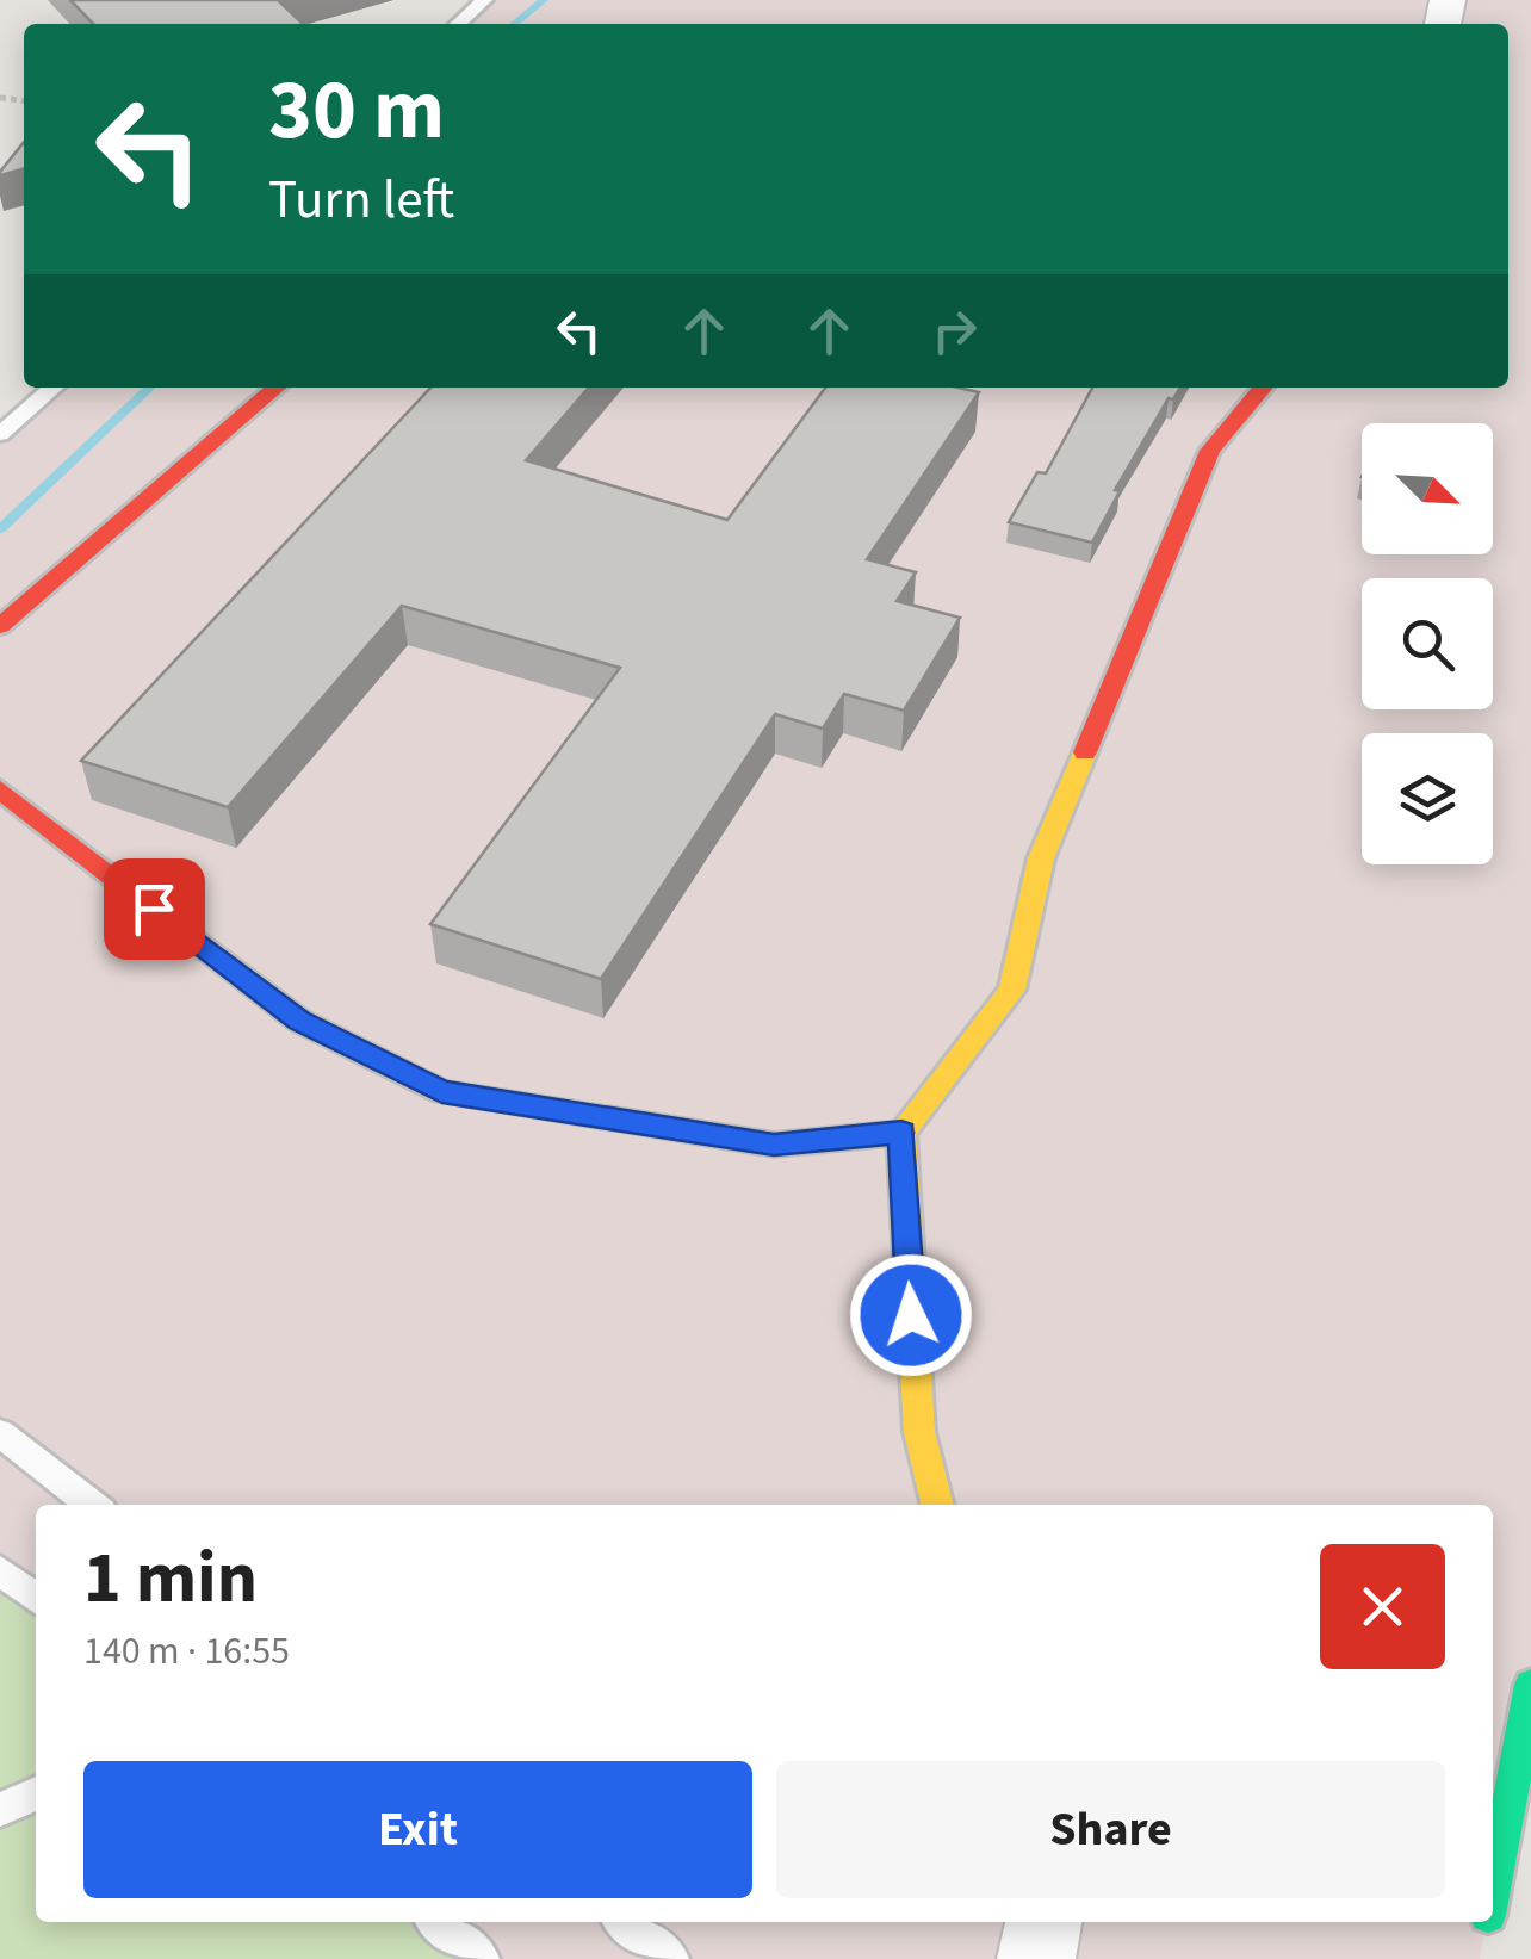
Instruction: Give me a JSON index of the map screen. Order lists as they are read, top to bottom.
{
  "north": "bottom right",
  "page": {
    "turn": ["30 m", "Turn left"],
    "heading": ["1 min", "140 m · 16:55"],
    "buttons": ["Exit", "Share"]
  }
}
